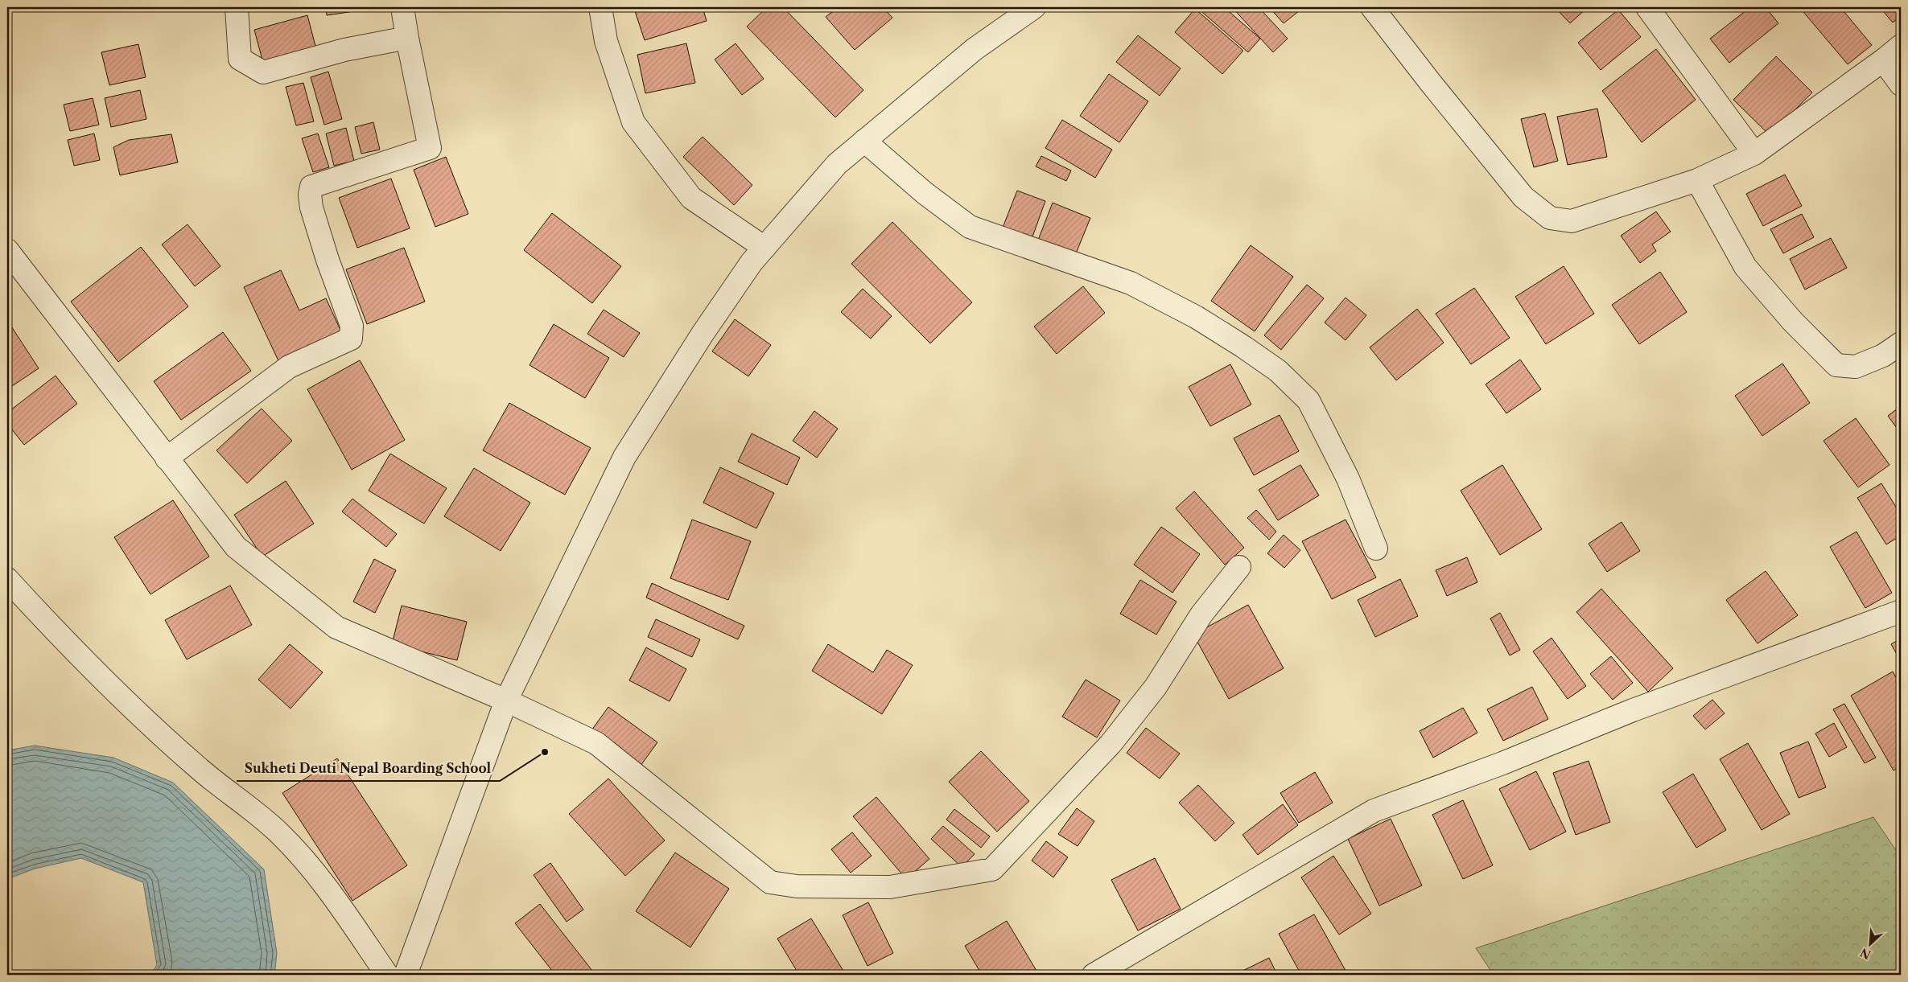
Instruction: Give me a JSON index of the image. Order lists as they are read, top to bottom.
{
  "places": ["Sukheti Deuti Nepal Boarding School"],
  "north": "bottom left"
}
